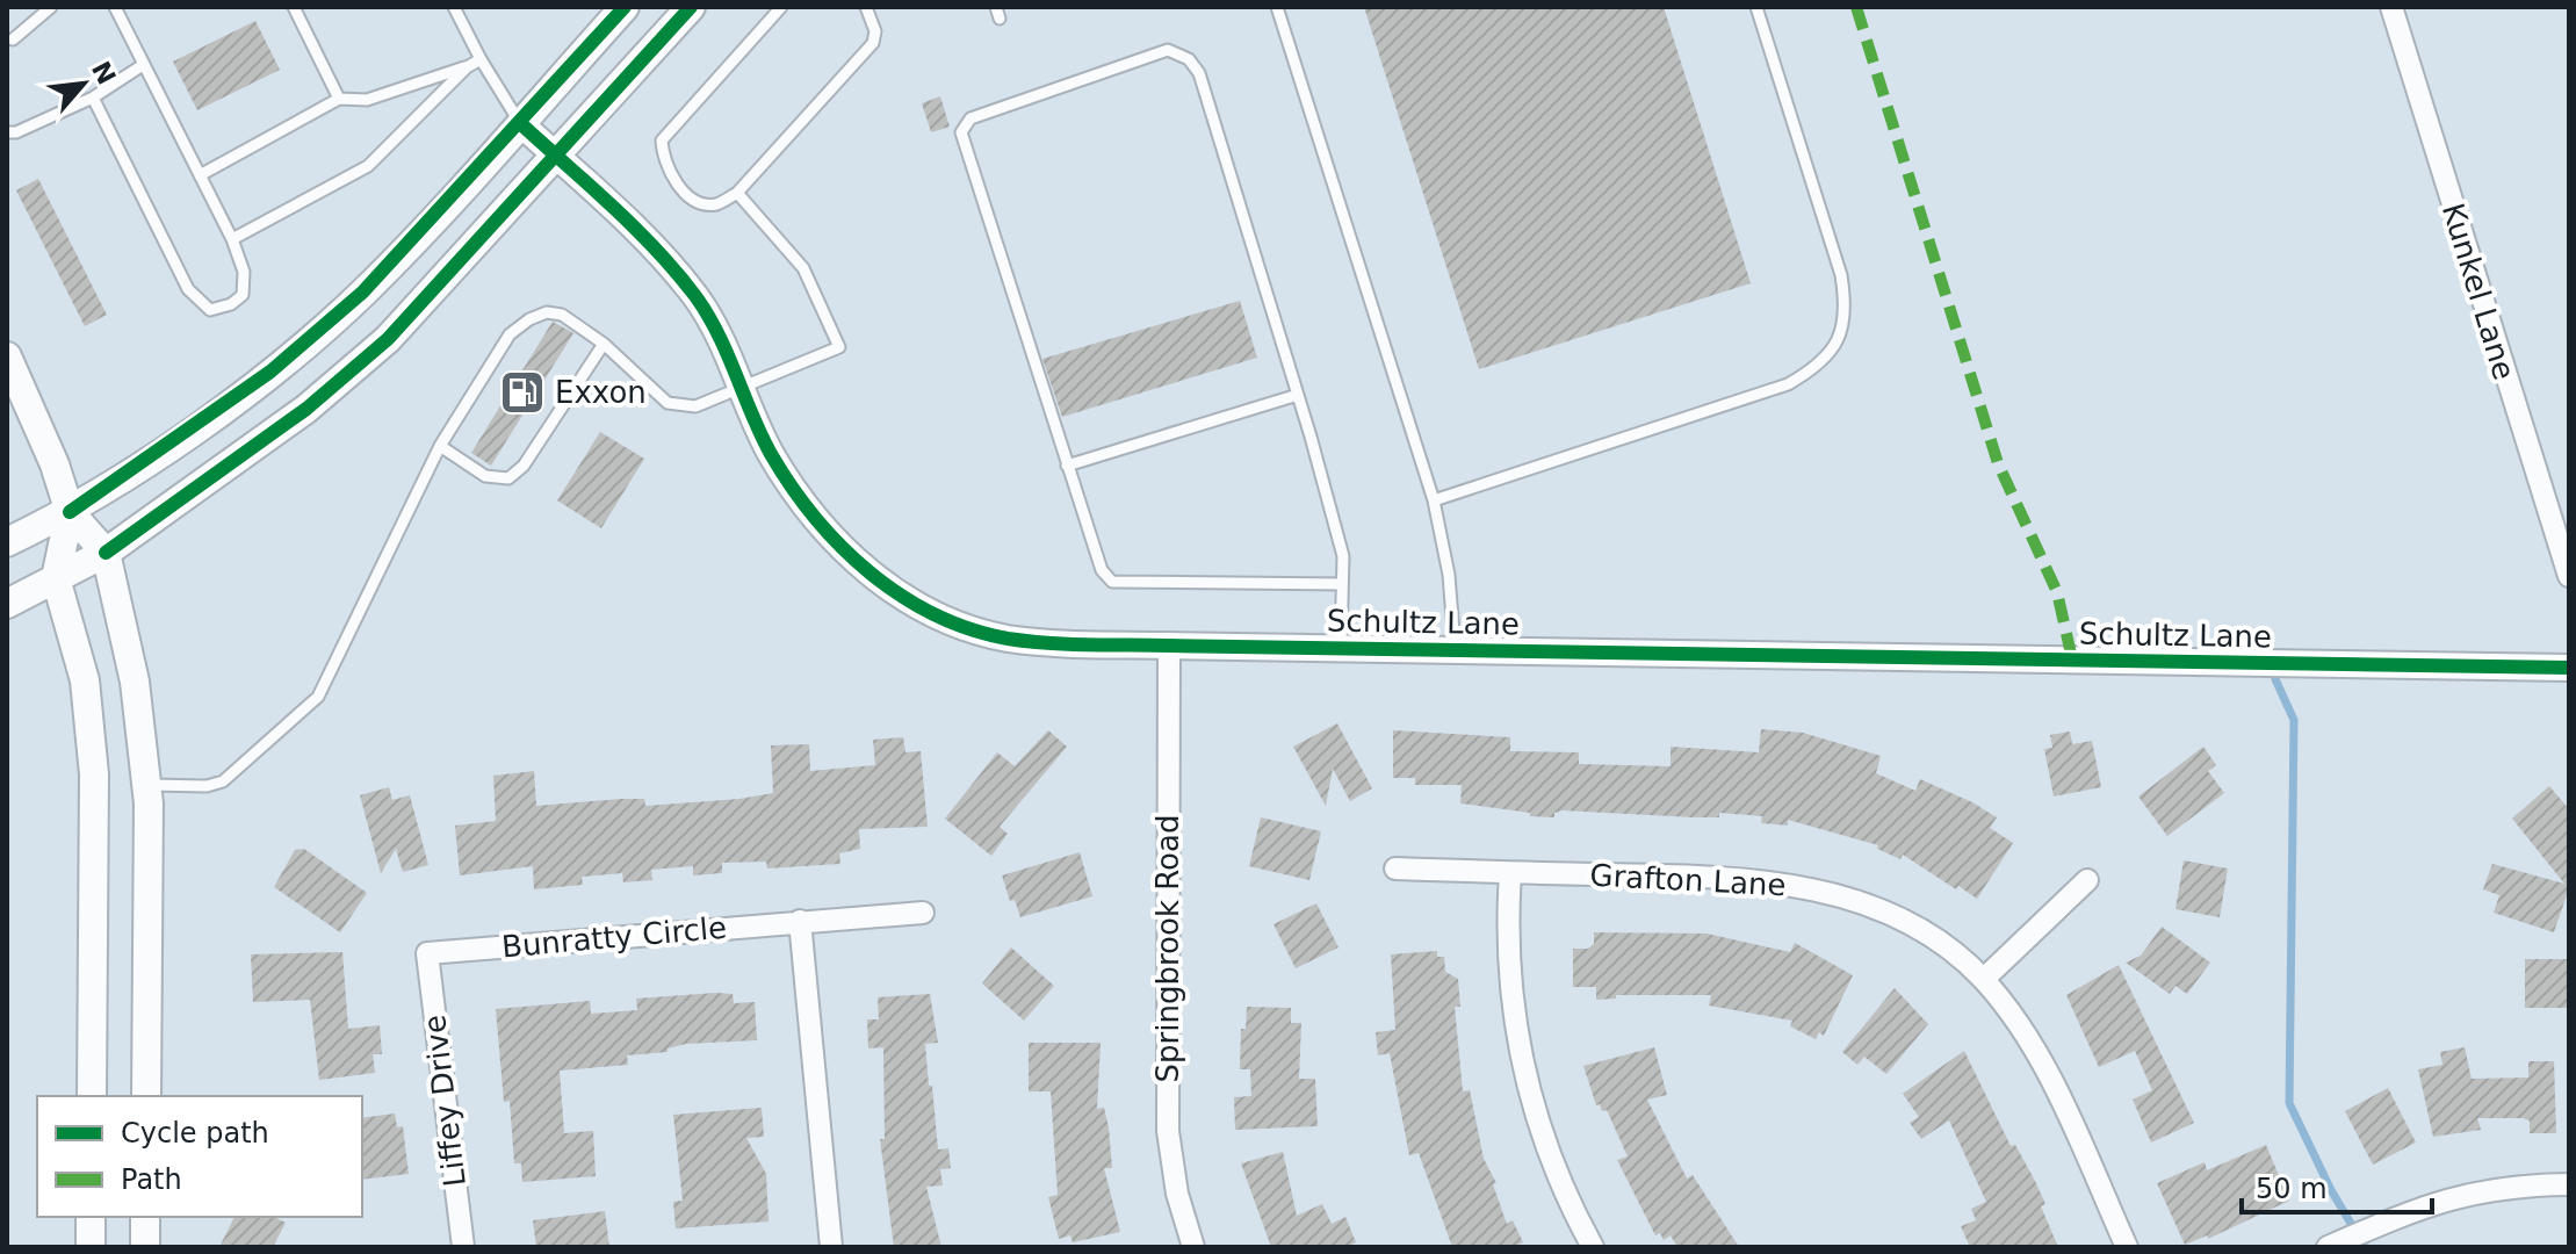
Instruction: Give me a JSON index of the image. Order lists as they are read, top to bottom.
{
  "streets": {
    "street": [
      "Kunkel Lane",
      "Schultz Lane",
      "Grafton Lane",
      "Bunratty Circle",
      "Springbrook Road",
      "Liffey Drive"
    ]
  },
  "crossings": [
    ["Schultz Lane", "Springbrook Road"],
    ["Bunratty Circle", "Liffey Drive"]
  ],
  "places": {
    "fuel station": ["Exxon"]
  },
  "legend": ["Cycle path", "Path"],
  "scale_bar": "50 m",
  "north": "top right"
}
